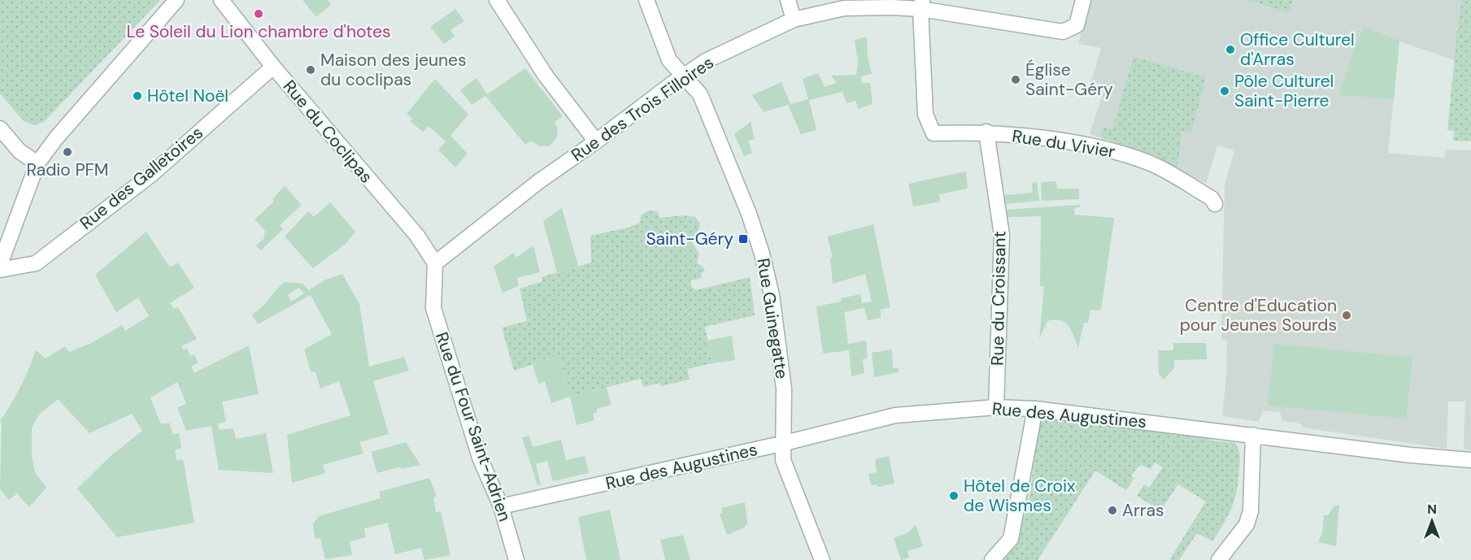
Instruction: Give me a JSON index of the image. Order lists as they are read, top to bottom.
{
  "streets": {
    "street": [
      "Rue des Trois Filloires",
      "Rue du Coclipas",
      "Rue du Vivier",
      "Rue des Galletoires",
      "Rue du Croissant",
      "Rue Guinegatte",
      "Rue des Augustines",
      "Rue du Four Saint-Adrien"
    ]
  },
  "crossings": [
    ["Rue des Trois Filloires", "Rue du Coclipas"],
    ["Rue des Trois Filloires", "Rue du Vivier"],
    ["Rue des Trois Filloires", "Rue Guinegatte"],
    ["Rue des Trois Filloires", "Rue du Four Saint-Adrien"],
    ["Rue du Coclipas", "Rue des Galletoires"],
    ["Rue du Coclipas", "Rue du Four Saint-Adrien"],
    ["Rue du Vivier", "Rue du Croissant"],
    ["Rue du Croissant", "Rue des Augustines"],
    ["Rue Guinegatte", "Rue des Augustines"],
    ["Rue des Augustines", "Rue du Four Saint-Adrien"]
  ],
  "places": {
    "other": [
      "Le Soleil du Lion chambre d'hotes",
      "Office Culturel d'Arras",
      "Maison des jeunes du coclipas",
      "Église Saint-Géry",
      "Pôle Culturel Saint-Pierre",
      "Hôtel Noël",
      "Radio PFM",
      "Centre d'Education pour Jeunes Sourds",
      "Hôtel de Croix de Wismes",
      "Arras"
    ],
    "transit": ["Saint-Géry"]
  },
  "north": "top"
}
